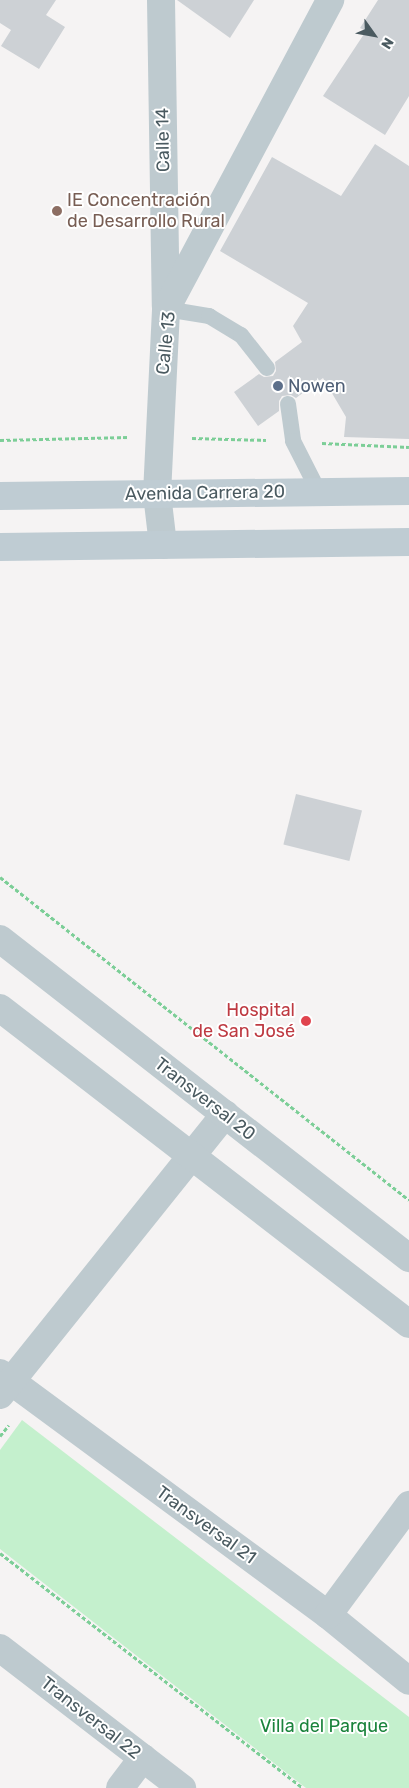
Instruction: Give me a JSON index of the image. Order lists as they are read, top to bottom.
{
  "streets": {
    "main road": ["Avenida Carrera 20"],
    "street": [
      "Calle 14",
      "Calle 13",
      "Transversal 20",
      "Transversal 21",
      "Transversal 22"
    ]
  },
  "crossings": [
    ["Calle 14", "Calle 13"],
    ["Calle 13", "Avenida Carrera 20"]
  ],
  "parks": ["Villa del Parque"],
  "places": ["IE Concentración de Desarrollo Rural", "Nowen", "Hospital de San José"],
  "north": "bottom right"
}
